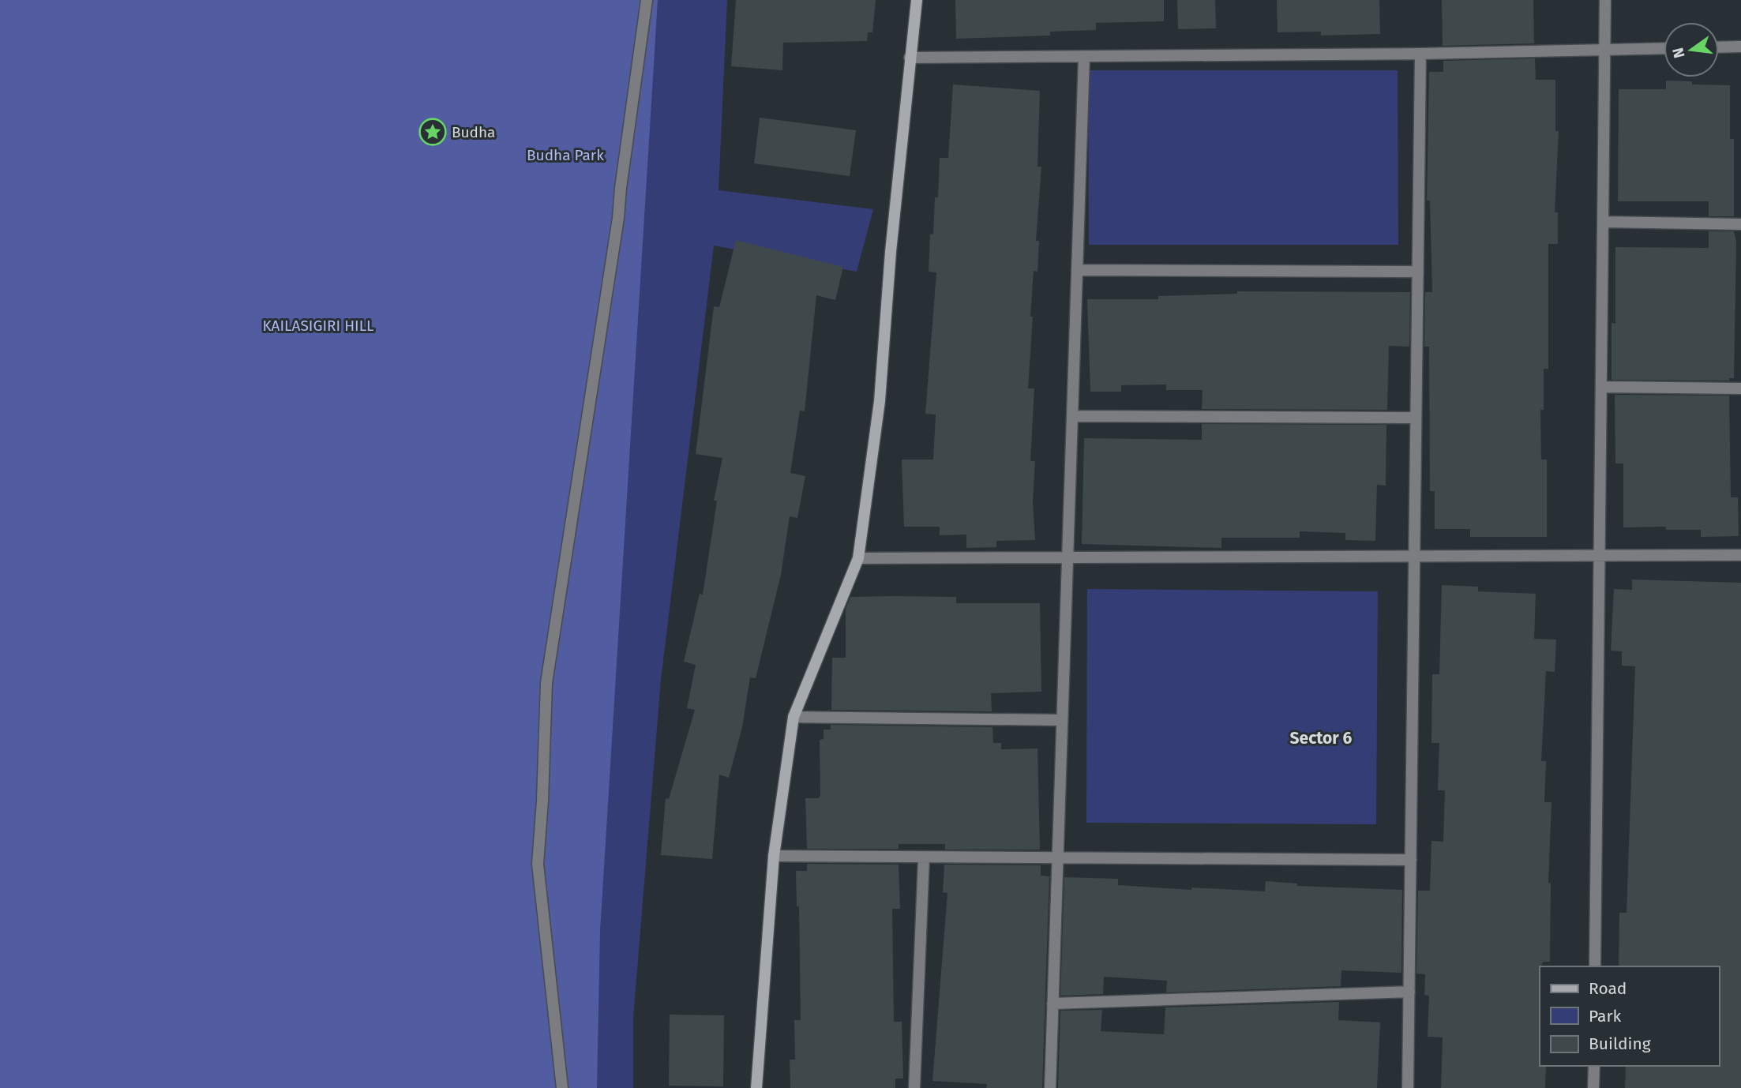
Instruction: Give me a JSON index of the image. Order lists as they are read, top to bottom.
{
  "districts": ["Sector 6"],
  "parks": ["Budha Park", "KAILASIGIRI HILL"],
  "places": {
    "place": ["Budha"]
  },
  "legend": ["Road", "Park", "Building"],
  "north": "left"
}
